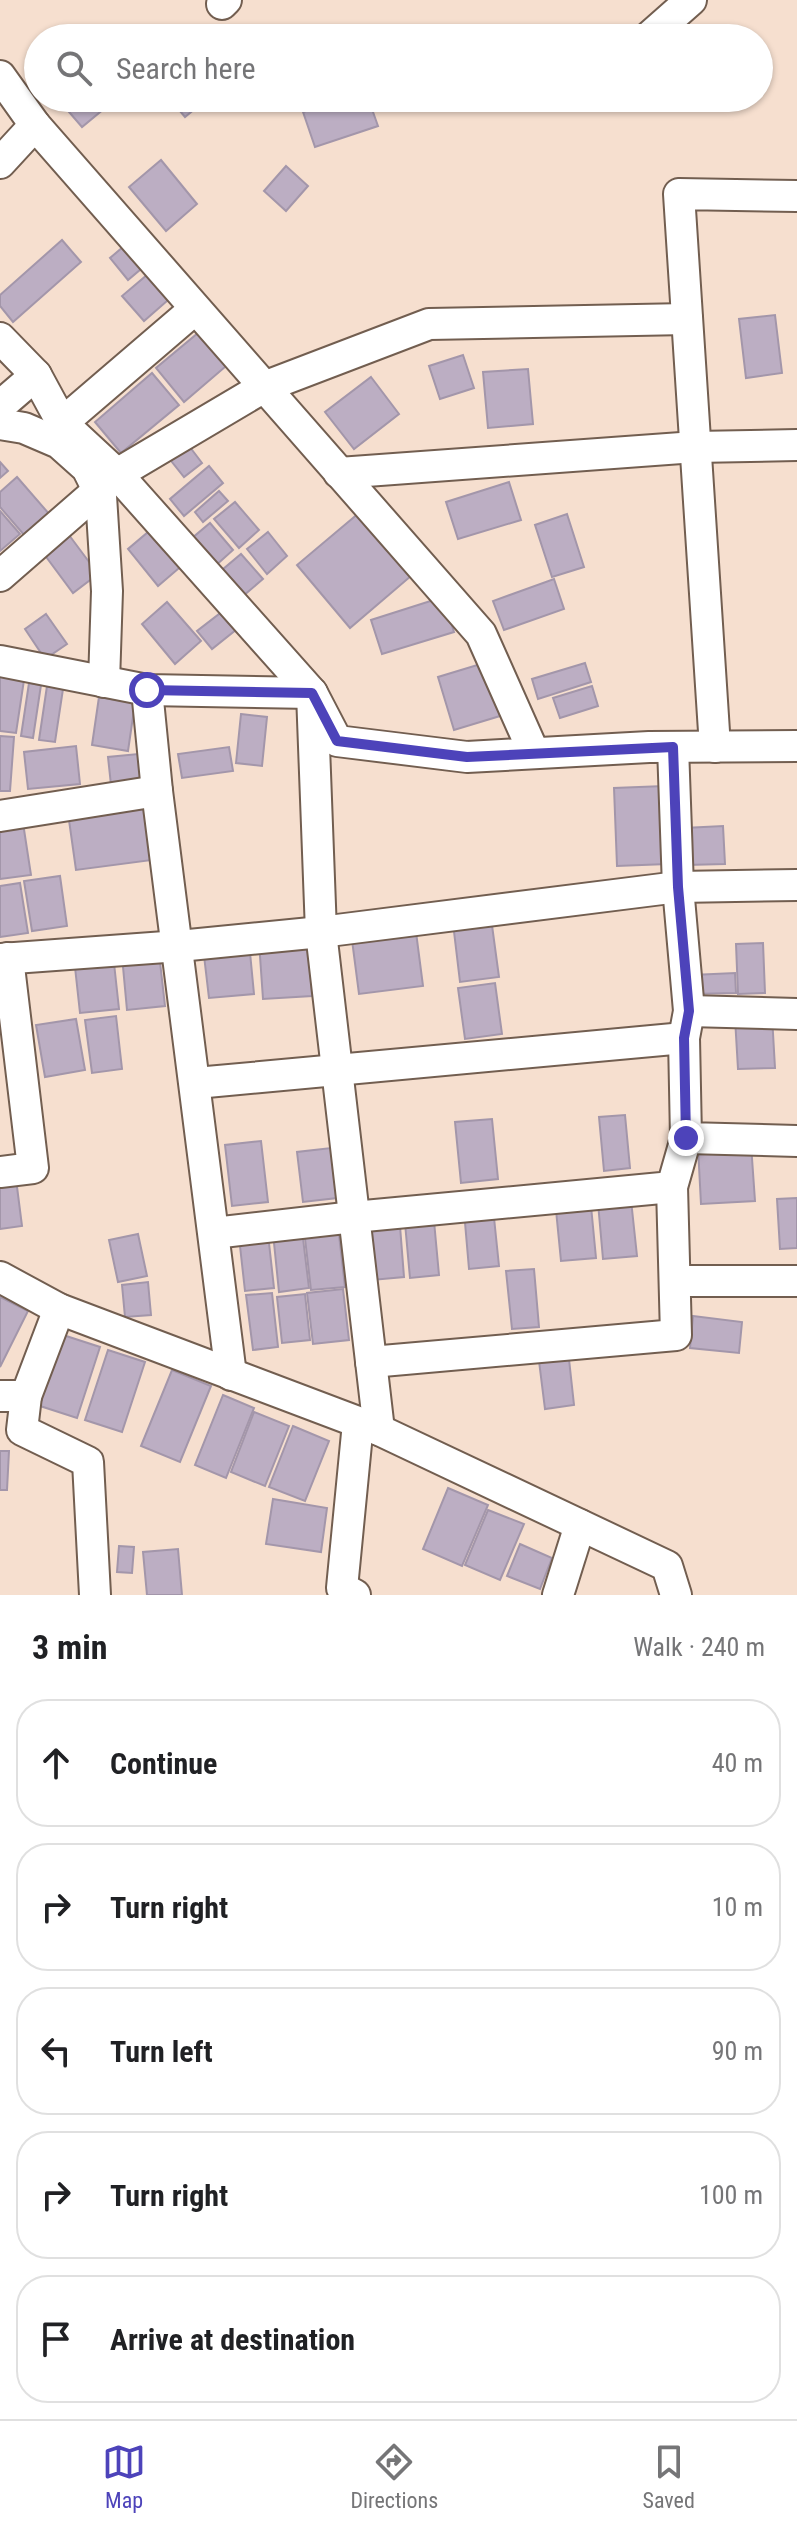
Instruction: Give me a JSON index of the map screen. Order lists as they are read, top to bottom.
{
  "page": {
    "search": "Search here",
    "heading": ["3 min", "Walk · 240 m"],
    "list": [
      ["Continue", "40 m"],
      ["Turn right", "10 m"],
      ["Turn left", "90 m"],
      ["Turn right", "100 m"],
      "Arrive at destination"
    ],
    "nav": ["Map", "Directions", "Saved"]
  }
}
